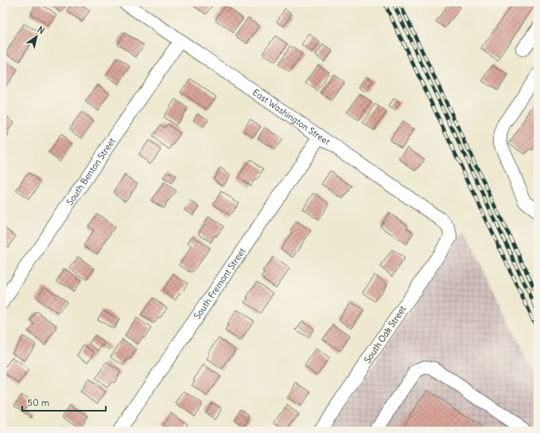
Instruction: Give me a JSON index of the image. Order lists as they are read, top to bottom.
{
  "streets": {
    "street": [
      "East Washington Street",
      "South Benton Street",
      "South Fremont Street",
      "South Oak Street"
    ]
  },
  "crossings": [
    ["East Washington Street", "South Benton Street"],
    ["East Washington Street", "South Fremont Street"],
    ["East Washington Street", "South Oak Street"]
  ],
  "scale_bar": "50 m",
  "north": "top right"
}
